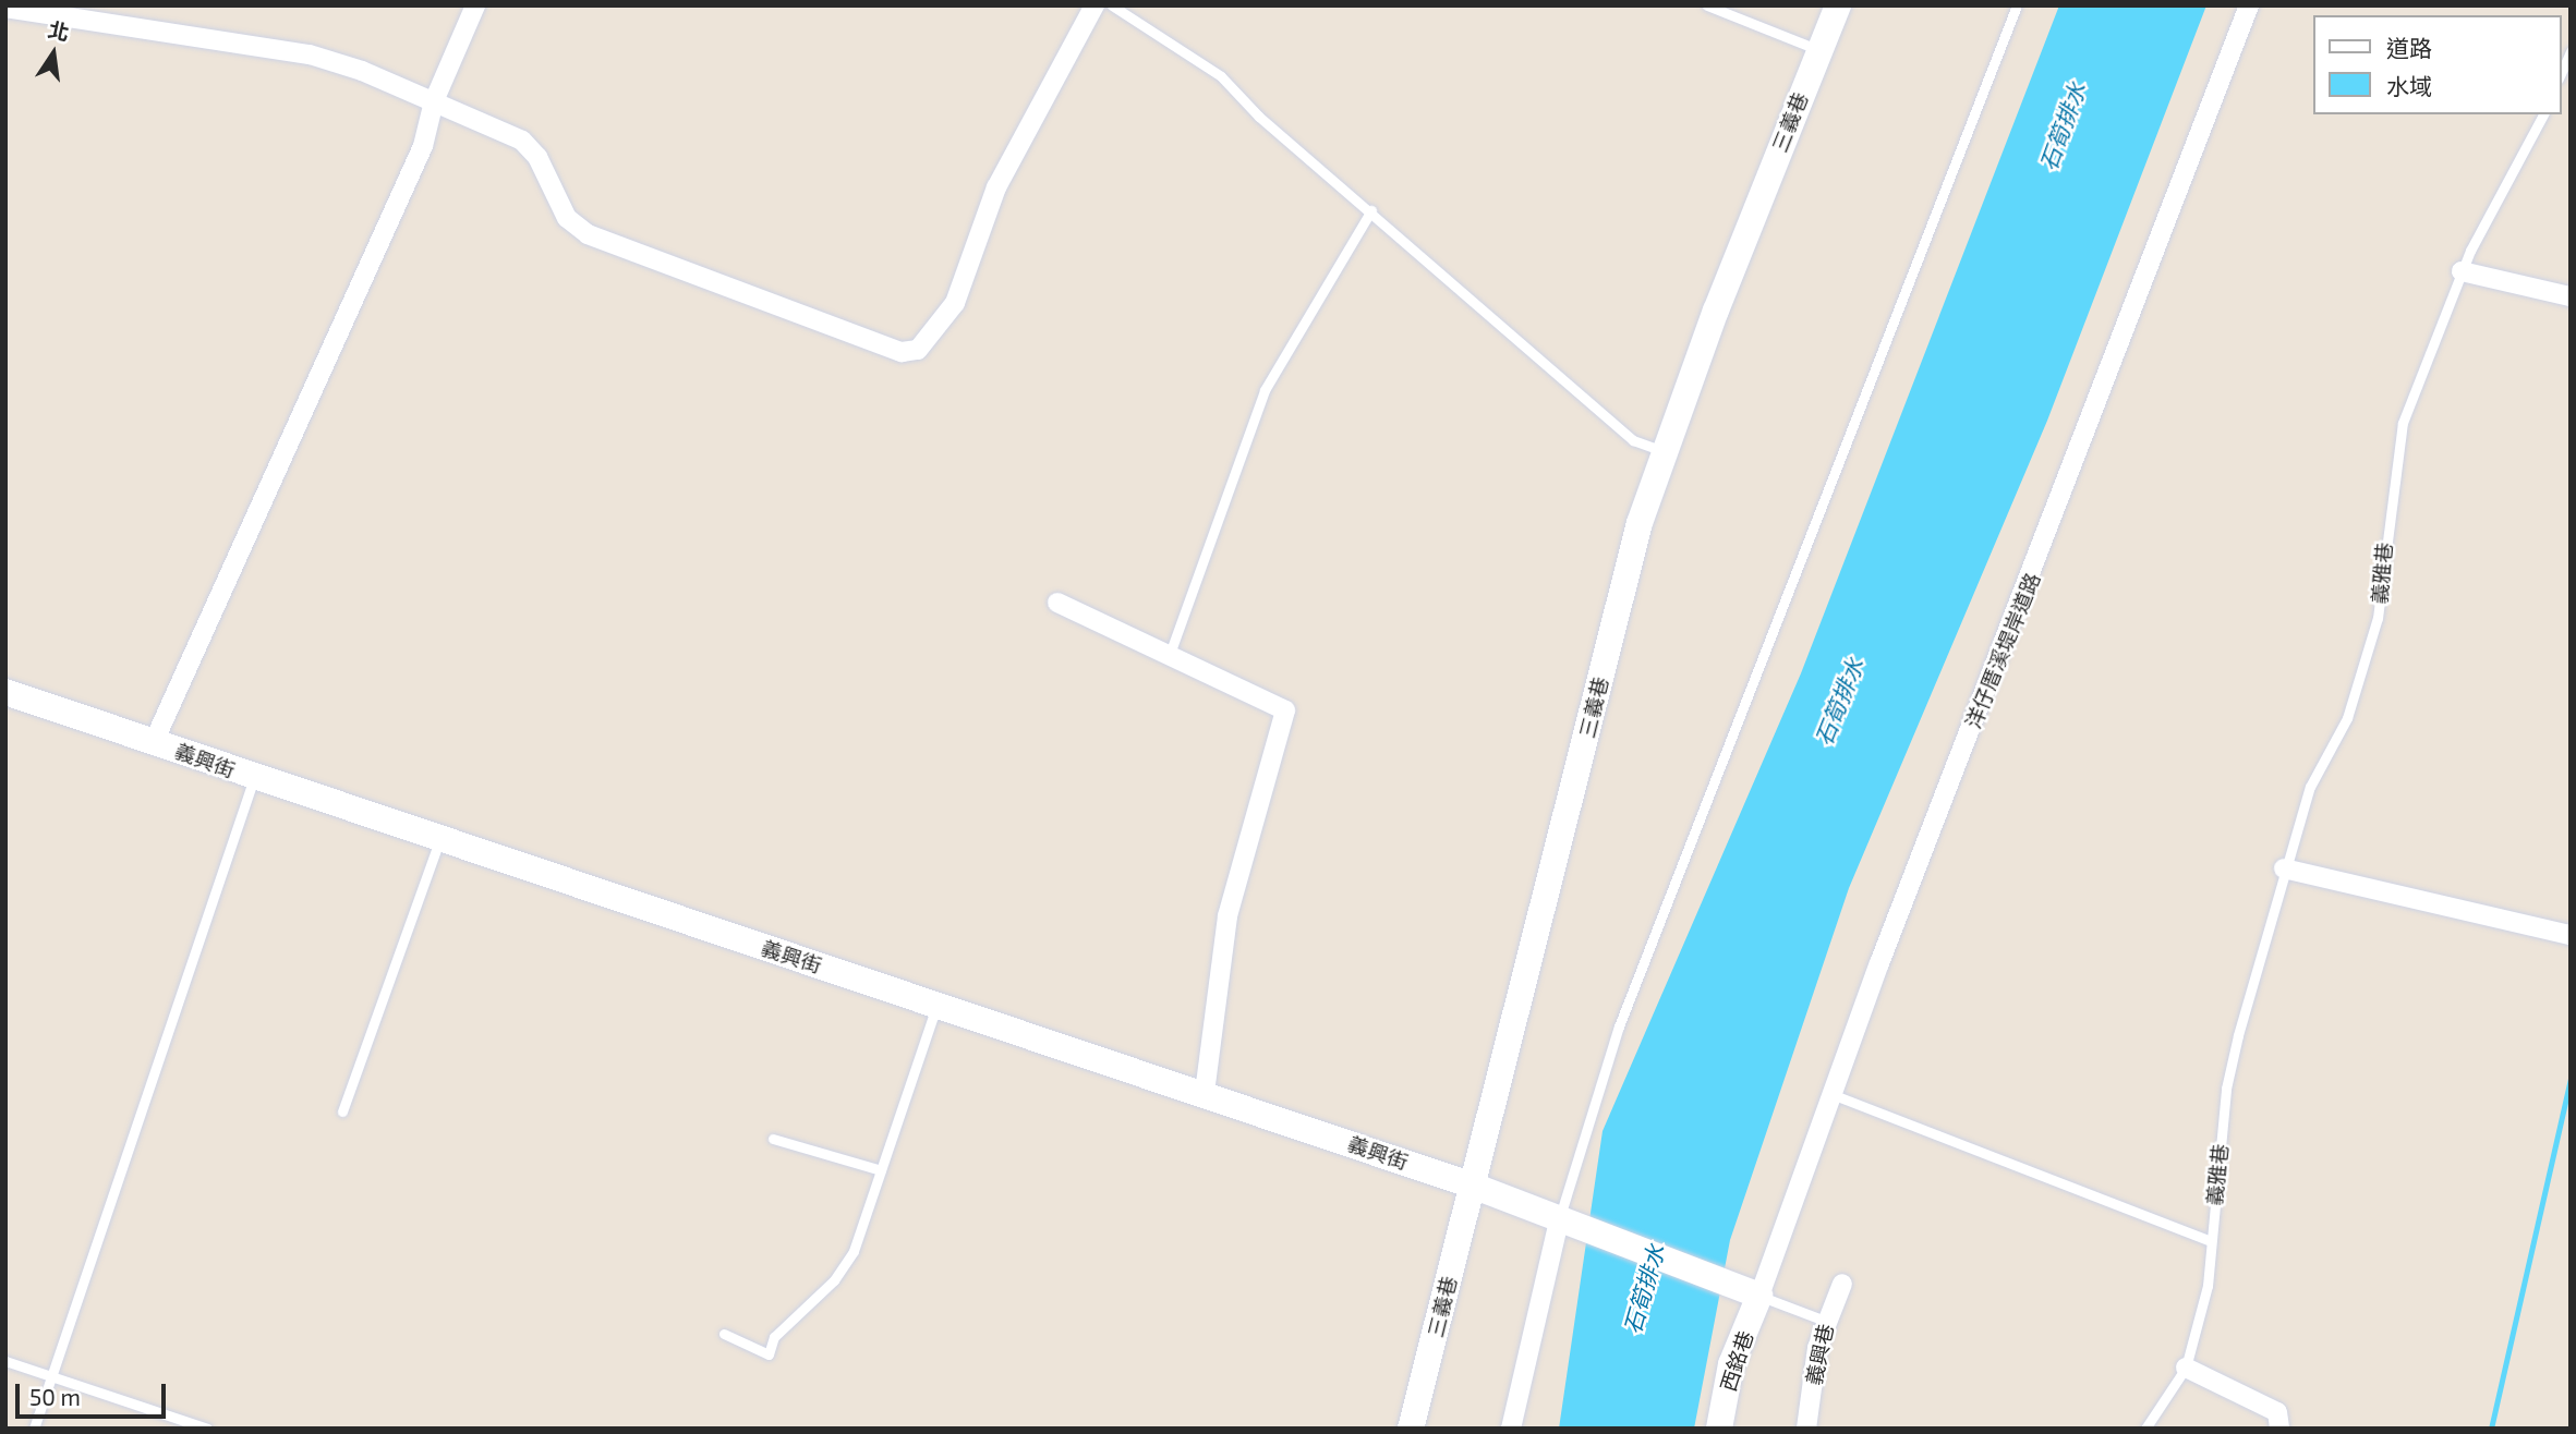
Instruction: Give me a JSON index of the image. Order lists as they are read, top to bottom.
{
  "streets": {
    "street": [
      "三義巷",
      "洋仔厝溪堤岸道路",
      "義興街",
      "義興巷",
      "西銘巷"
    ],
    "lane": ["義雅巷"]
  },
  "crossings": [
    ["三義巷", "義興街"],
    ["洋仔厝溪堤岸道路", "義興街"],
    ["洋仔厝溪堤岸道路", "西銘巷"],
    ["義興街", "西銘巷"]
  ],
  "water": ["石筍排水"],
  "legend": ["道路", "水域"],
  "scale_bar": "50 m",
  "north": "top"
}
